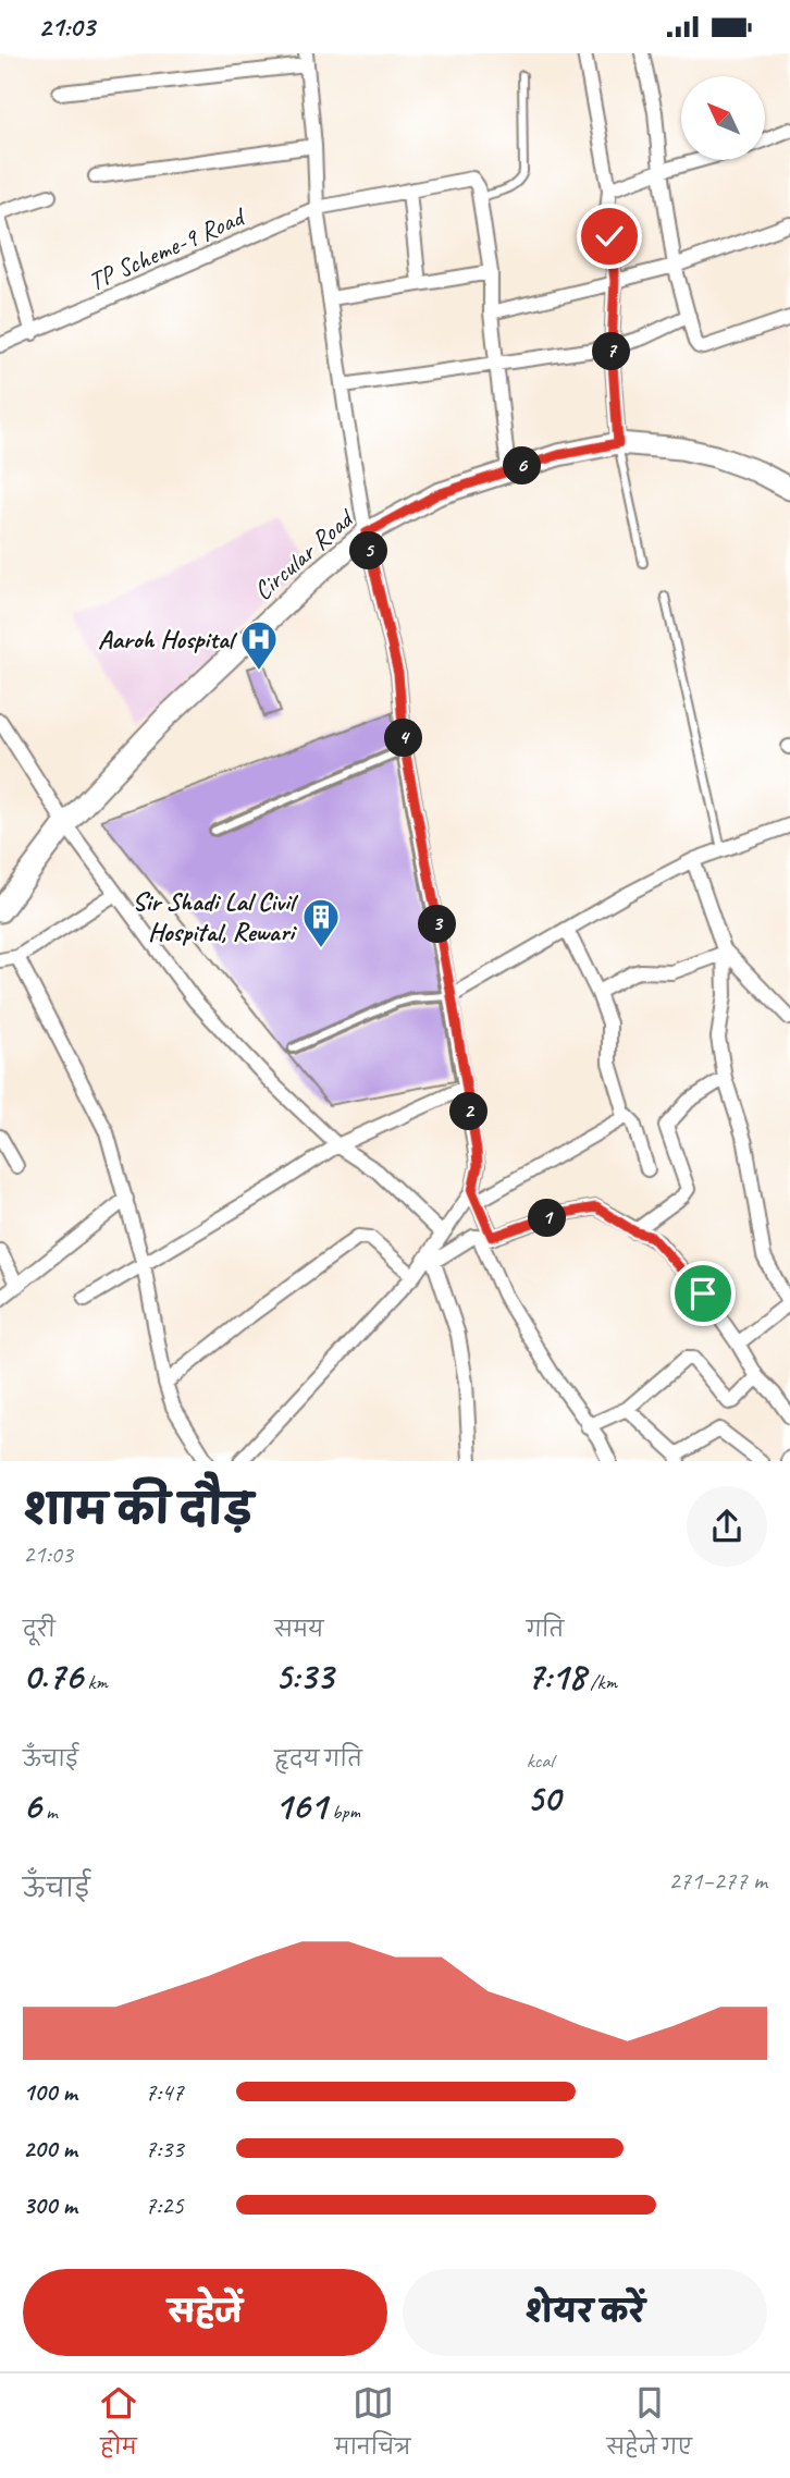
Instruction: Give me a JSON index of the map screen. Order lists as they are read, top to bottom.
{
  "streets": {
    "main road": ["Circular Road"],
    "street": ["TP Scheme-9 Road"]
  },
  "places": {
    "hospital": ["Aaroh Hospital"],
    "building": ["Sir Shadi Lal Civil Hospital, Rewari"]
  },
  "north": "top left",
  "page": {
    "status": "21:03",
    "pins": [
      "7",
      "6",
      "5",
      "4",
      "3",
      "2",
      "1"
    ],
    "heading": ["शाम की दौड़", "21:03"],
    "stats": [
      ["दूरी", "0.76 km"],
      ["समय", "5:33"],
      ["गति", "7:18 /km"],
      ["ऊँचाई", "6 m"],
      ["हृदय गति", "161 bpm"],
      ["kcal", "50"]
    ],
    "chart": ["ऊँचाई", "271–277 m"],
    "list": [
      {
        "name": "100 m",
        "note": "7:47"
      },
      {
        "name": "200 m",
        "note": "7:33"
      },
      {
        "name": "300 m",
        "note": "7:25"
      }
    ],
    "buttons": ["सहेजें", "शेयर करें"],
    "tabs": ["होम", "मानचित्र", "सहेजे गए"]
  }
}
